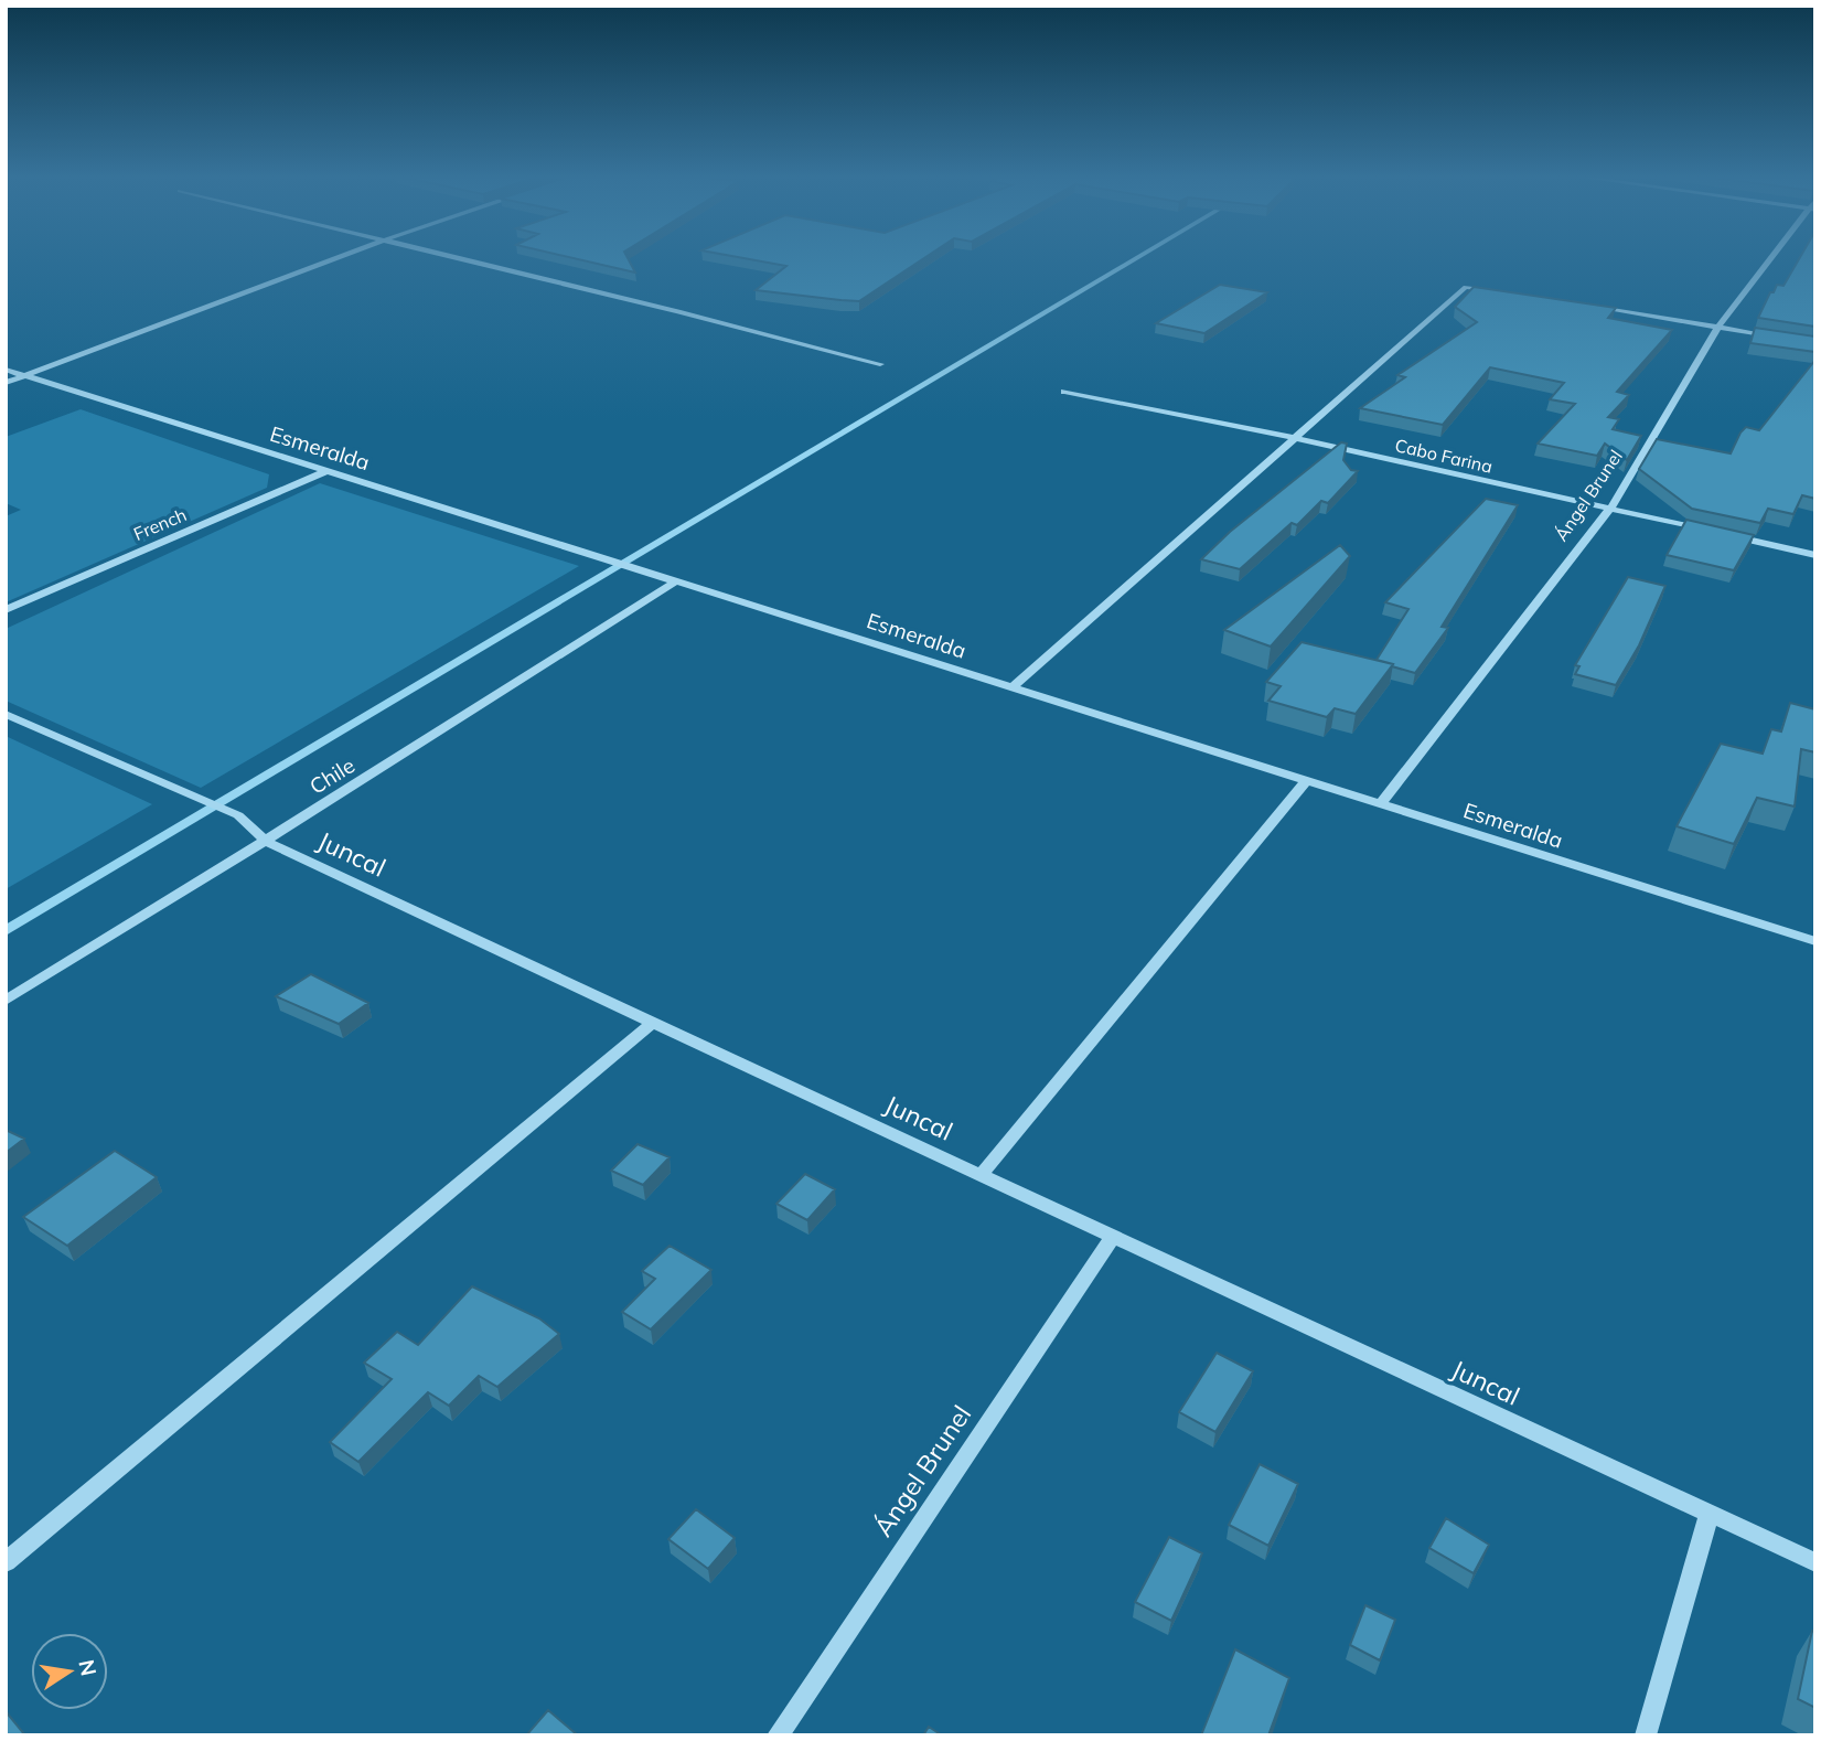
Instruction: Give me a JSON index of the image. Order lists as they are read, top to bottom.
{
  "streets": {
    "street": [
      "Esmeralda",
      "Cabo Farina",
      "Ángel Brunel",
      "French",
      "Chile",
      "Juncal"
    ]
  },
  "crossings": [
    ["Esmeralda", "Ángel Brunel"],
    ["Esmeralda", "French"],
    ["Esmeralda", "Chile"],
    ["Cabo Farina", "Ángel Brunel"],
    ["Ángel Brunel", "Juncal"],
    ["Chile", "Juncal"]
  ],
  "north": "right"
}
